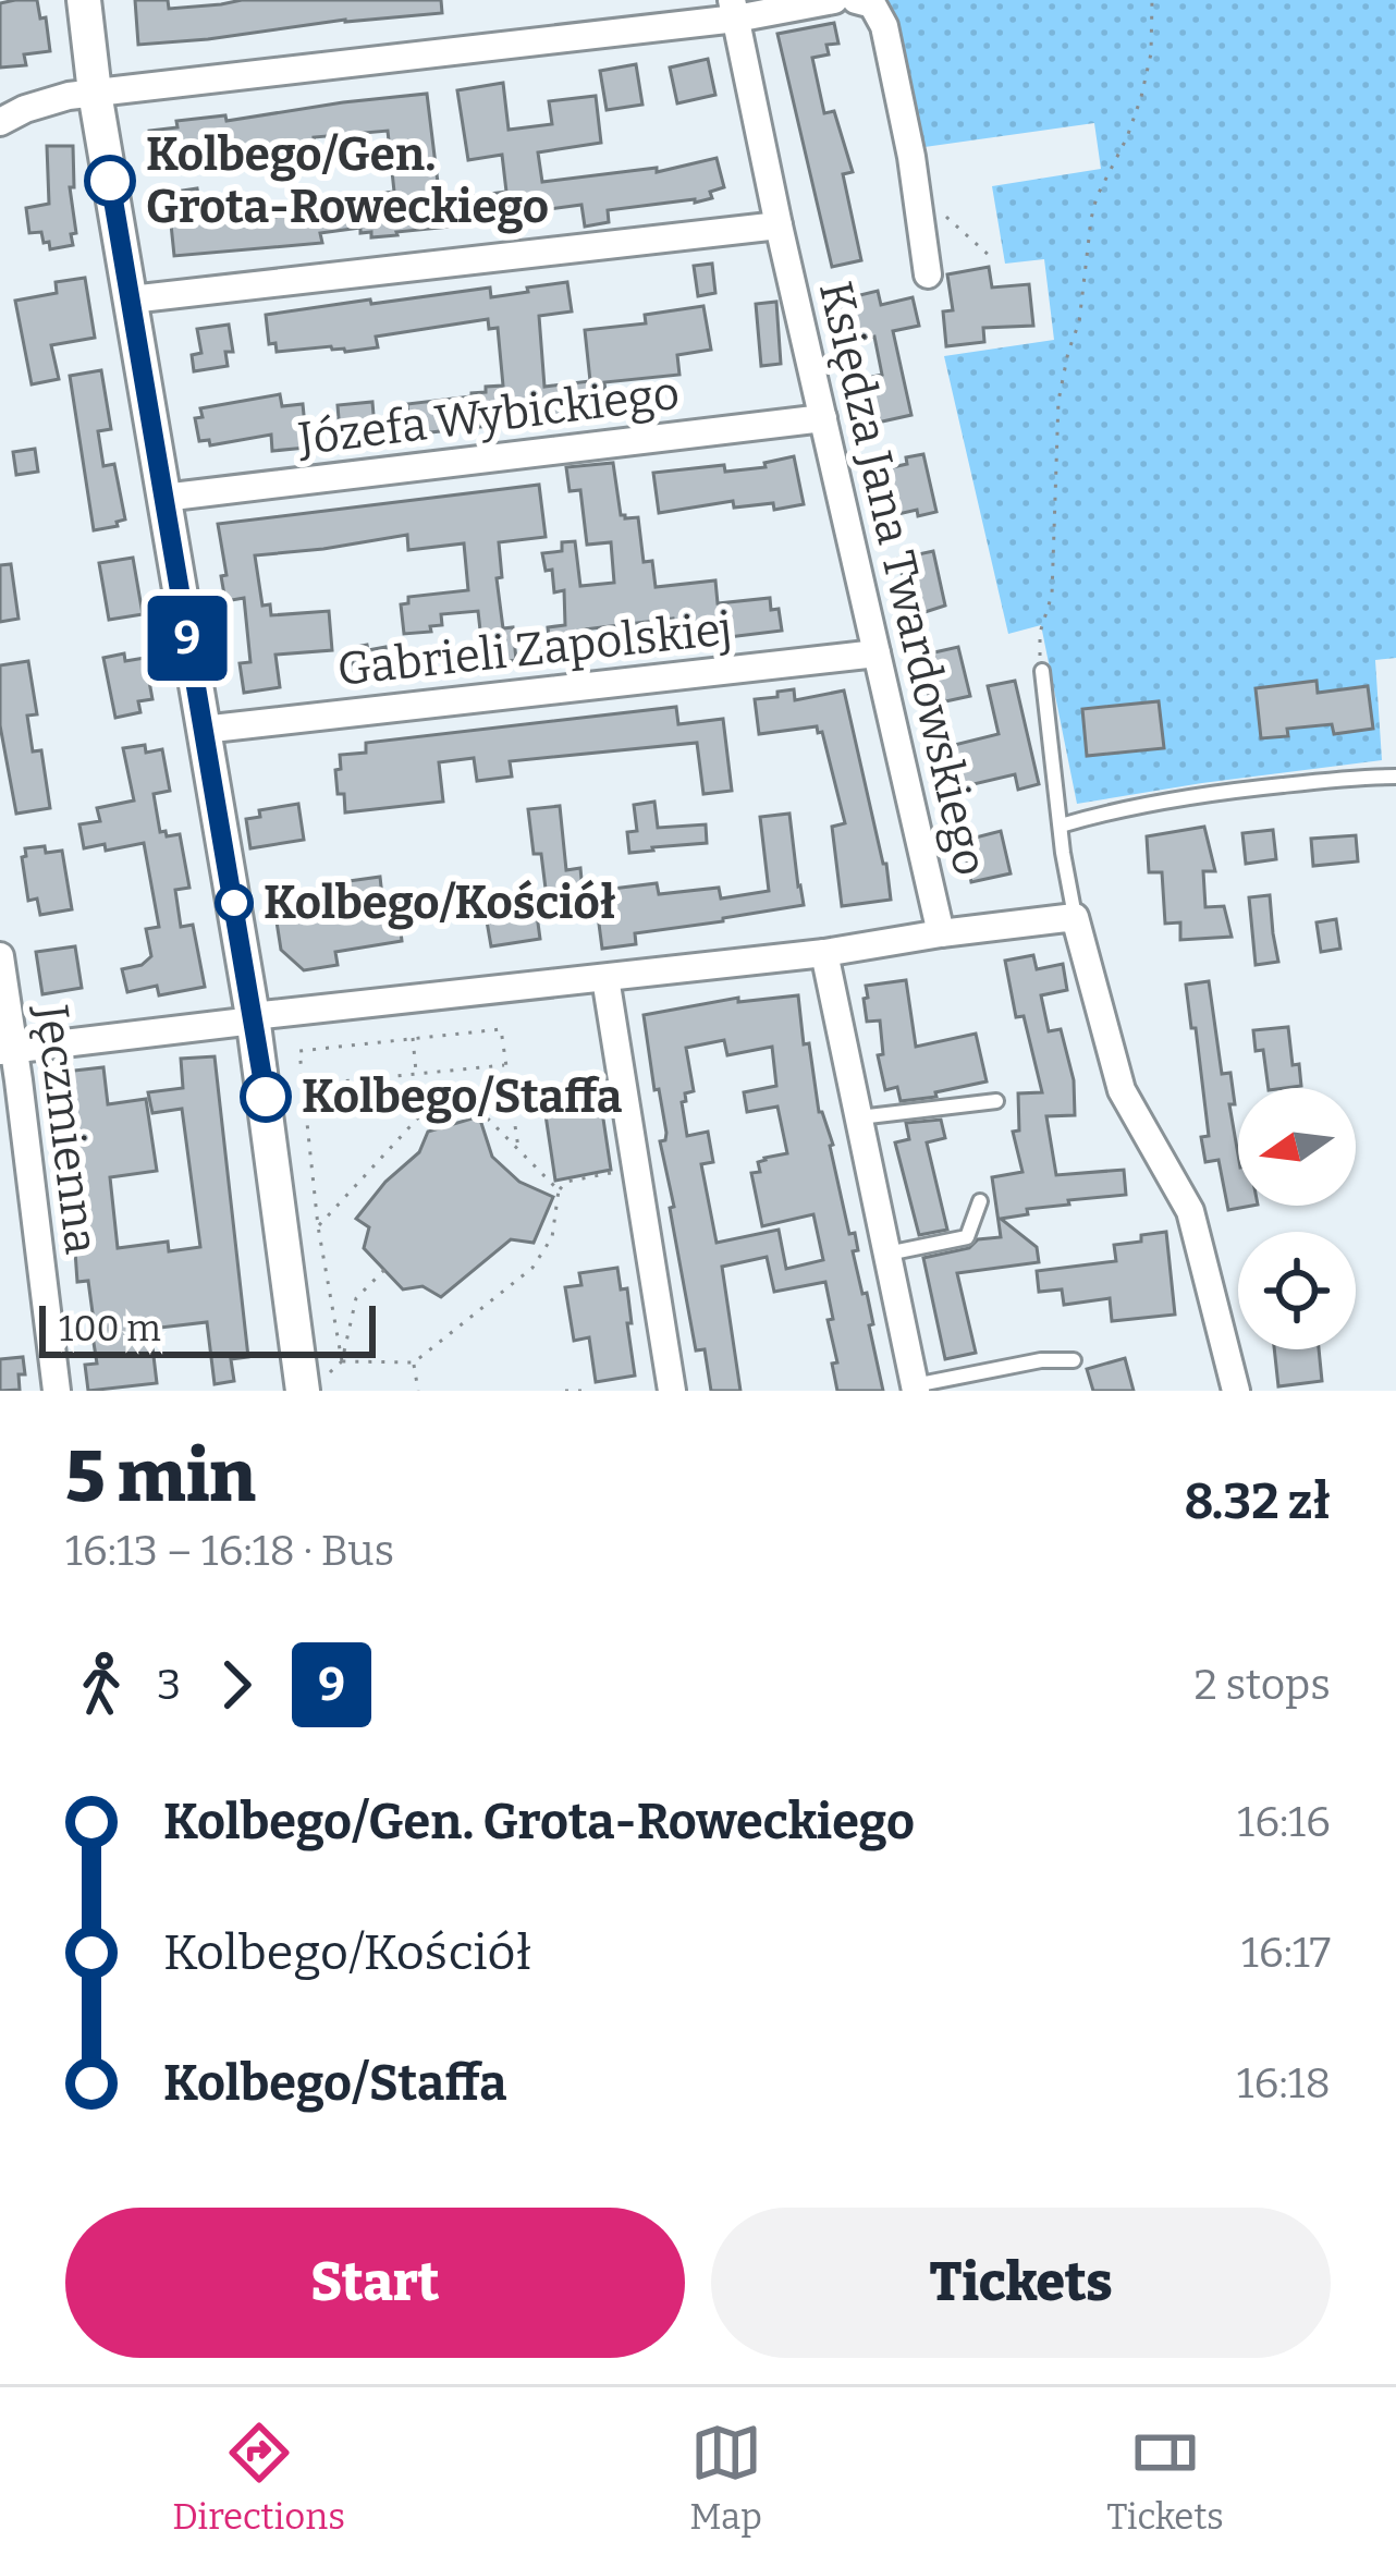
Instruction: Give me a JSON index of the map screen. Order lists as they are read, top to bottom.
{
  "streets": {
    "street": [
      "Józefa Wybickiego",
      "Księdza Jana Twardowskiego",
      "Gabrieli Zapolskiej",
      "Jęczmienna"
    ]
  },
  "crossings": [
    ["Józefa Wybickiego", "Księdza Jana Twardowskiego"],
    ["Księdza Jana Twardowskiego", "Gabrieli Zapolskiej"]
  ],
  "places": ["Kolbego/Gen. Grota-Roweckiego", "Kolbego/Kościół", "Kolbego/Staffa"],
  "lines": ["bus line 9"],
  "scale_bar": "100 m",
  "north": "left",
  "page": {
    "on_map": "9",
    "scale": "100 m",
    "heading": ["5 min", "16:13 – 16:18 · Bus", "8.32 zł"],
    "legs": ["3", "9", "2 stops"],
    "list": [
      {
        "name": "Kolbego/Gen. Grota-Roweckiego",
        "value": "16:16"
      },
      {
        "name": "Kolbego/Kościół",
        "value": "16:17"
      },
      {
        "name": "Kolbego/Staffa",
        "value": "16:18"
      }
    ],
    "buttons": ["Start", "Tickets"],
    "tabs": ["Directions", "Map", "Tickets"]
  }
}
